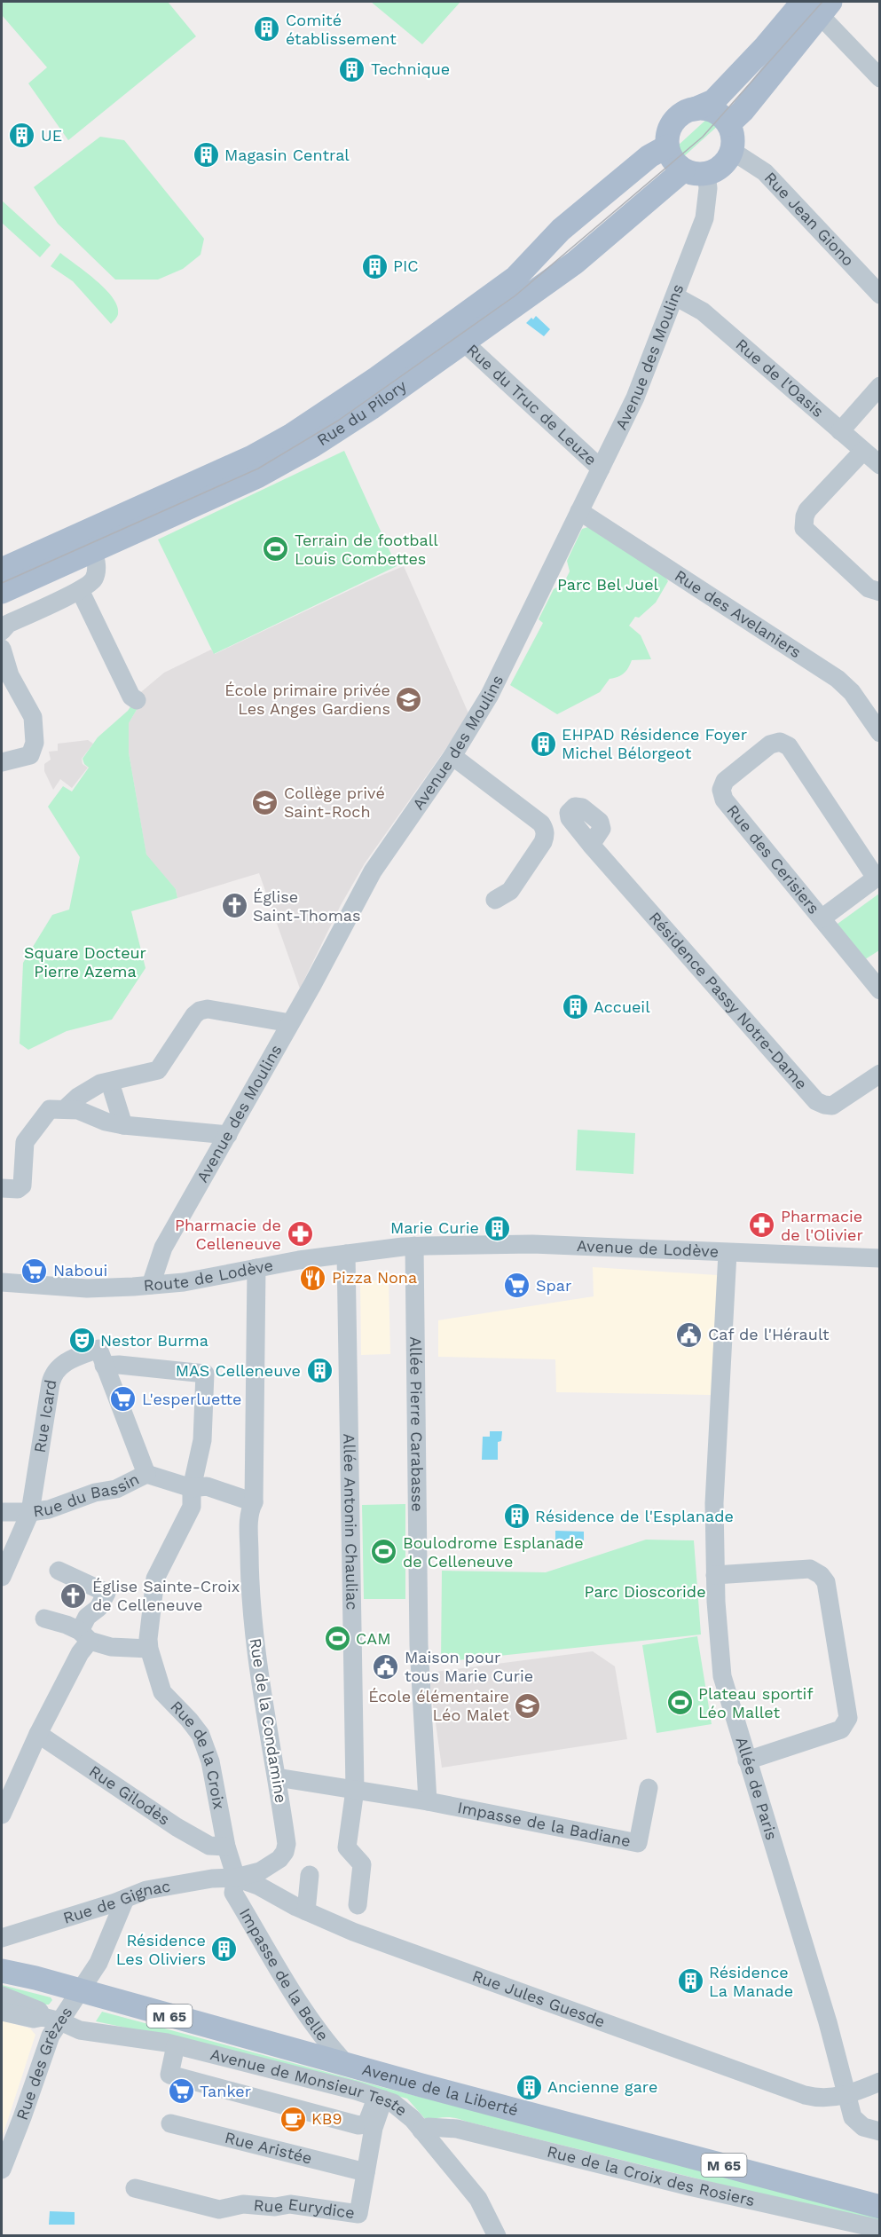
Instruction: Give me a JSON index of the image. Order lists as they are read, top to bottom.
{
  "streets": {
    "main road": ["Rue du Pilory", "M 65", "Avenue de la Liberté"],
    "street": [
      "Rue Jean Giono",
      "Avenue des Moulins",
      "Rue de l'Oasis",
      "Rue du Truc de Leuze",
      "Rue des Avelaniers",
      "Rue des Cerisiers",
      "Résidence Passy Notre-Dame",
      "Avenue de Lodève",
      "Route de Lodève",
      "Rue Icard",
      "Allée Pierre Carabasse",
      "Rue du Bassin",
      "Allée Antonin Chauliac",
      "Rue de la Condamine",
      "Rue de la Croix",
      "Allée de Paris",
      "Rue Gilodès",
      "Impasse de la Badiane",
      "Rue de Gignac",
      "Impasse de la Belle",
      "Rue Jules Guesde",
      "Rue des Grèzes",
      "Avenue de Monsieur Teste",
      "Rue Aristée",
      "Rue de la Croix des Rosiers",
      "Rue Eurydice"
    ]
  },
  "crossings": [
    ["Rue Jean Giono", "Avenue des Moulins"],
    ["Rue Jean Giono", "Rue du Pilory"],
    ["Avenue des Moulins", "Rue de l'Oasis"],
    ["Avenue des Moulins", "Rue du Truc de Leuze"],
    ["Avenue des Moulins", "Rue du Pilory"],
    ["Avenue des Moulins", "Rue des Avelaniers"],
    ["Avenue des Moulins", "Route de Lodève"],
    ["Rue du Truc de Leuze", "Rue du Pilory"],
    ["Avenue de Lodève", "Route de Lodève"],
    ["Avenue de Lodève", "Allée Pierre Carabasse"],
    ["Avenue de Lodève", "Allée de Paris"],
    ["Route de Lodève", "Allée Pierre Carabasse"],
    ["Route de Lodève", "Allée Antonin Chauliac"],
    ["Route de Lodève", "Rue de la Condamine"],
    ["Rue Icard", "Rue du Bassin"],
    ["Rue Icard", "Rue de la Croix"],
    ["Allée Pierre Carabasse", "Impasse de la Badiane"],
    ["Rue de la Condamine", "Rue de la Croix"],
    ["Rue de la Condamine", "Rue de Gignac"],
    ["Rue de la Condamine", "Impasse de la Belle"],
    ["Rue de la Condamine", "Rue Jules Guesde"],
    ["Rue de la Croix", "Rue Gilodès"],
    ["Rue de la Croix", "Rue de Gignac"],
    ["Rue de la Croix", "Impasse de la Belle"],
    ["Rue de la Croix", "Rue Jules Guesde"],
    ["Allée de Paris", "Rue Jules Guesde"],
    ["Rue de Gignac", "Impasse de la Belle"],
    ["Rue de Gignac", "Rue Jules Guesde"],
    ["Rue de Gignac", "Rue des Grèzes"],
    ["Impasse de la Belle", "Rue Jules Guesde"],
    ["Impasse de la Belle", "Avenue de la Liberté"],
    ["Rue des Grèzes", "Avenue de Monsieur Teste"],
    ["Rue des Grèzes", "Avenue de la Liberté"],
    ["Avenue de Monsieur Teste", "Rue de la Croix des Rosiers"],
    ["Avenue de Monsieur Teste", "Rue Eurydice"],
    ["Rue Aristée", "Rue Eurydice"]
  ],
  "parks": ["Parc Bel Juel", "Square Docteur Pierre Azema", "Parc Dioscoride"],
  "places": {
    "building": [
      "Comité établissement",
      "Technique",
      "UE",
      "Magasin Central",
      "PIC",
      "EHPAD Résidence Foyer Michel Bélorgeot",
      "Accueil",
      "Marie Curie",
      "MAS Celleneuve",
      "Résidence de l'Esplanade",
      "Résidence Les Oliviers",
      "Résidence La Manade",
      "Ancienne gare"
    ],
    "sports": [
      "Terrain de football Louis Combettes",
      "Boulodrome Esplanade de Celleneuve",
      "CAM",
      "Plateau sportif Léo Mallet"
    ],
    "school or university": ["École primaire privée Les Anges Gardiens", "Collège privé Saint-Roch", "École élémentaire Léo Malet"],
    "church": ["Église Saint-Thomas", "Église Sainte-Croix de Celleneuve"],
    "pharmacy": ["Pharmacie de l'Olivier", "Pharmacie de Celleneuve"],
    "supermarket": [
      "Naboui",
      "Spar",
      "L'esperluette",
      "Tanker"
    ],
    "restaurant": ["Pizza Nona"],
    "public building": ["Caf de l'Hérault", "Maison pour tous Marie Curie"],
    "theatre": ["Nestor Burma"],
    "cafe": ["KB9"]
  }
}
